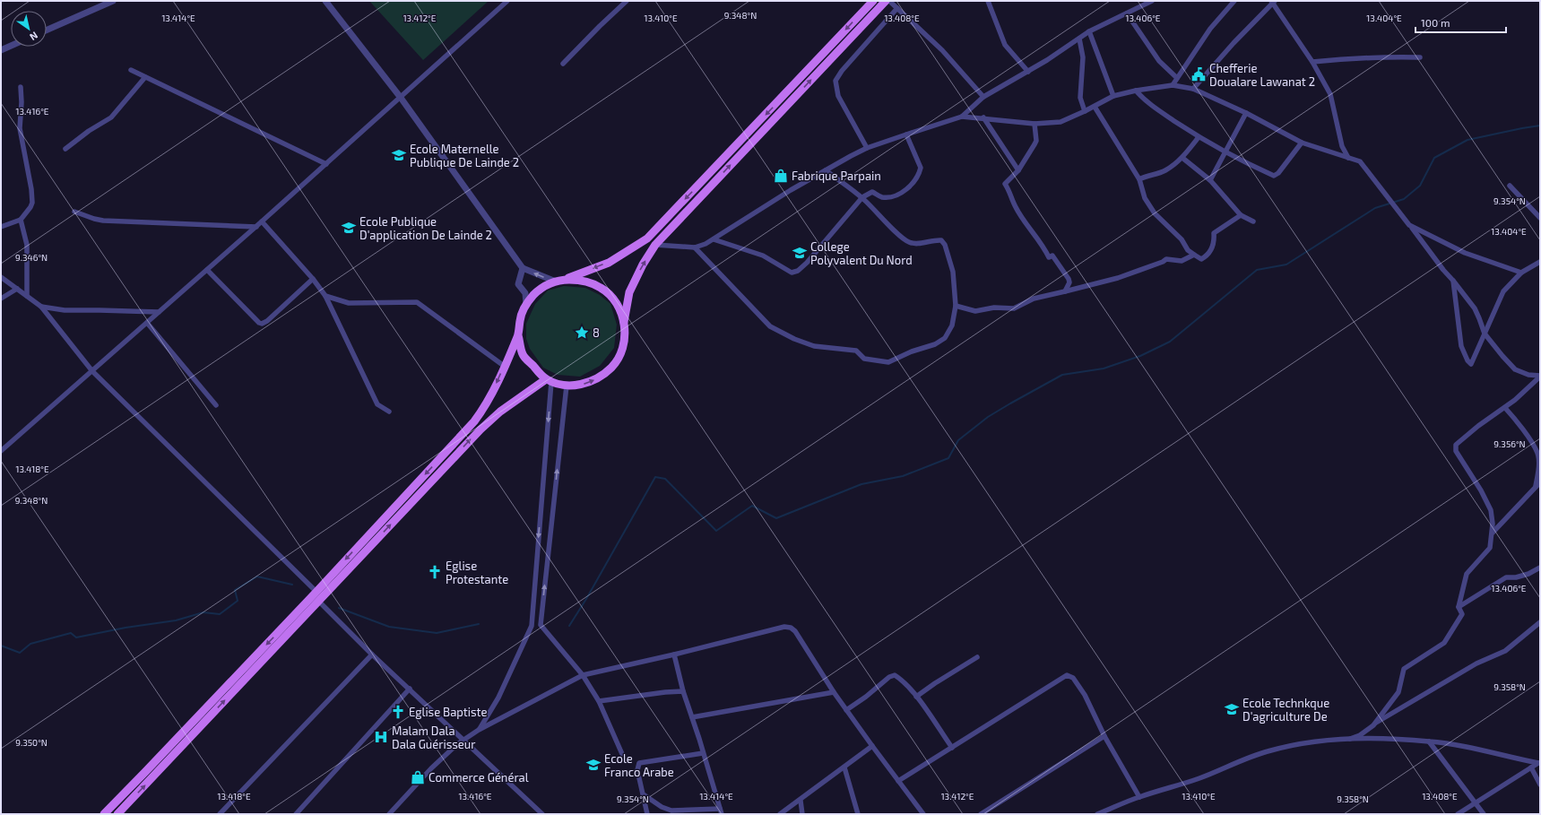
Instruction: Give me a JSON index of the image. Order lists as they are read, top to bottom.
{
  "places": {
    "public building": ["Chefferie Doualare Lawanat 2"],
    "school or university": [
      "Ecole Maternelle Publique De Lainde 2",
      "Ecole Publique D'application De Lainde 2",
      "College Polyvalent Du Nord",
      "Ecole Technkque D'agriculture De",
      "Ecole Franco Arabe"
    ],
    "shop": ["Fabrique Parpain", "Commerce Général"],
    "place": ["8"],
    "church": ["Eglise Protestante", "Eglise Baptiste"],
    "hospital": ["Malam Dala Dala Guérisseur"]
  },
  "scale_bar": "100 m",
  "north": "bottom right",
  "coordinates": [
    "9.348°N",
    "13.412°E",
    "13.408°E",
    "13.404°E",
    "13.414°E",
    "13.410°E",
    "13.406°E",
    "13.416°E",
    "9.354°N",
    "9.346°N",
    "9.356°N",
    "13.418°E",
    "9.358°N",
    "9.350°N"
  ]
}
